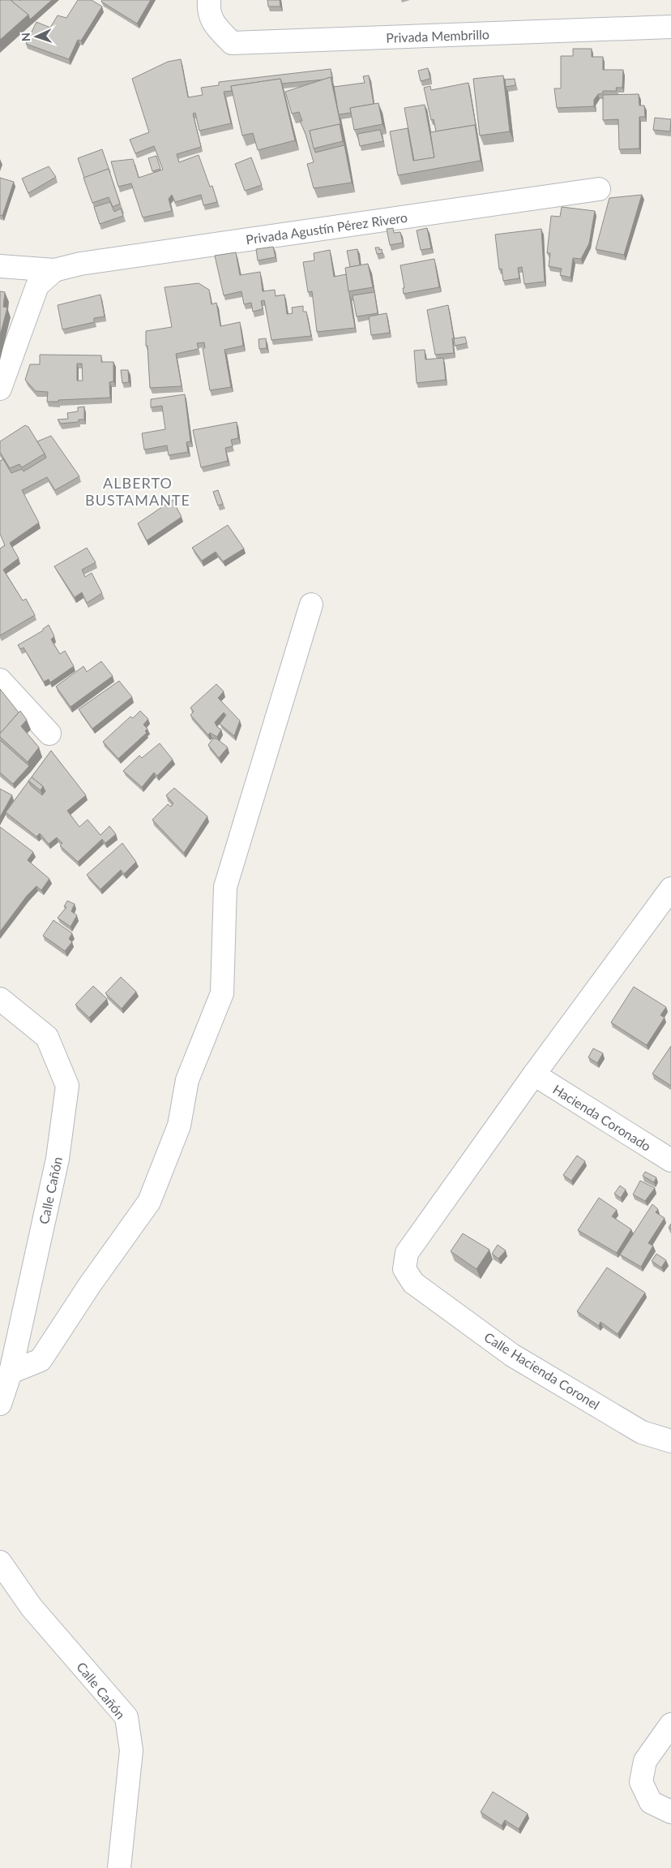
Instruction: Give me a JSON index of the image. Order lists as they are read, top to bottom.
{
  "streets": {
    "street": [
      "Privada Membrillo",
      "Privada Agustín Pérez Rivero",
      "Hacienda Coronado",
      "Calle Cañón",
      "Calle Hacienda Coronel"
    ]
  },
  "crossings": [
    ["Hacienda Coronado", "Calle Hacienda Coronel"]
  ],
  "districts": ["ALBERTO BUSTAMANTE"],
  "north": "left"
}
